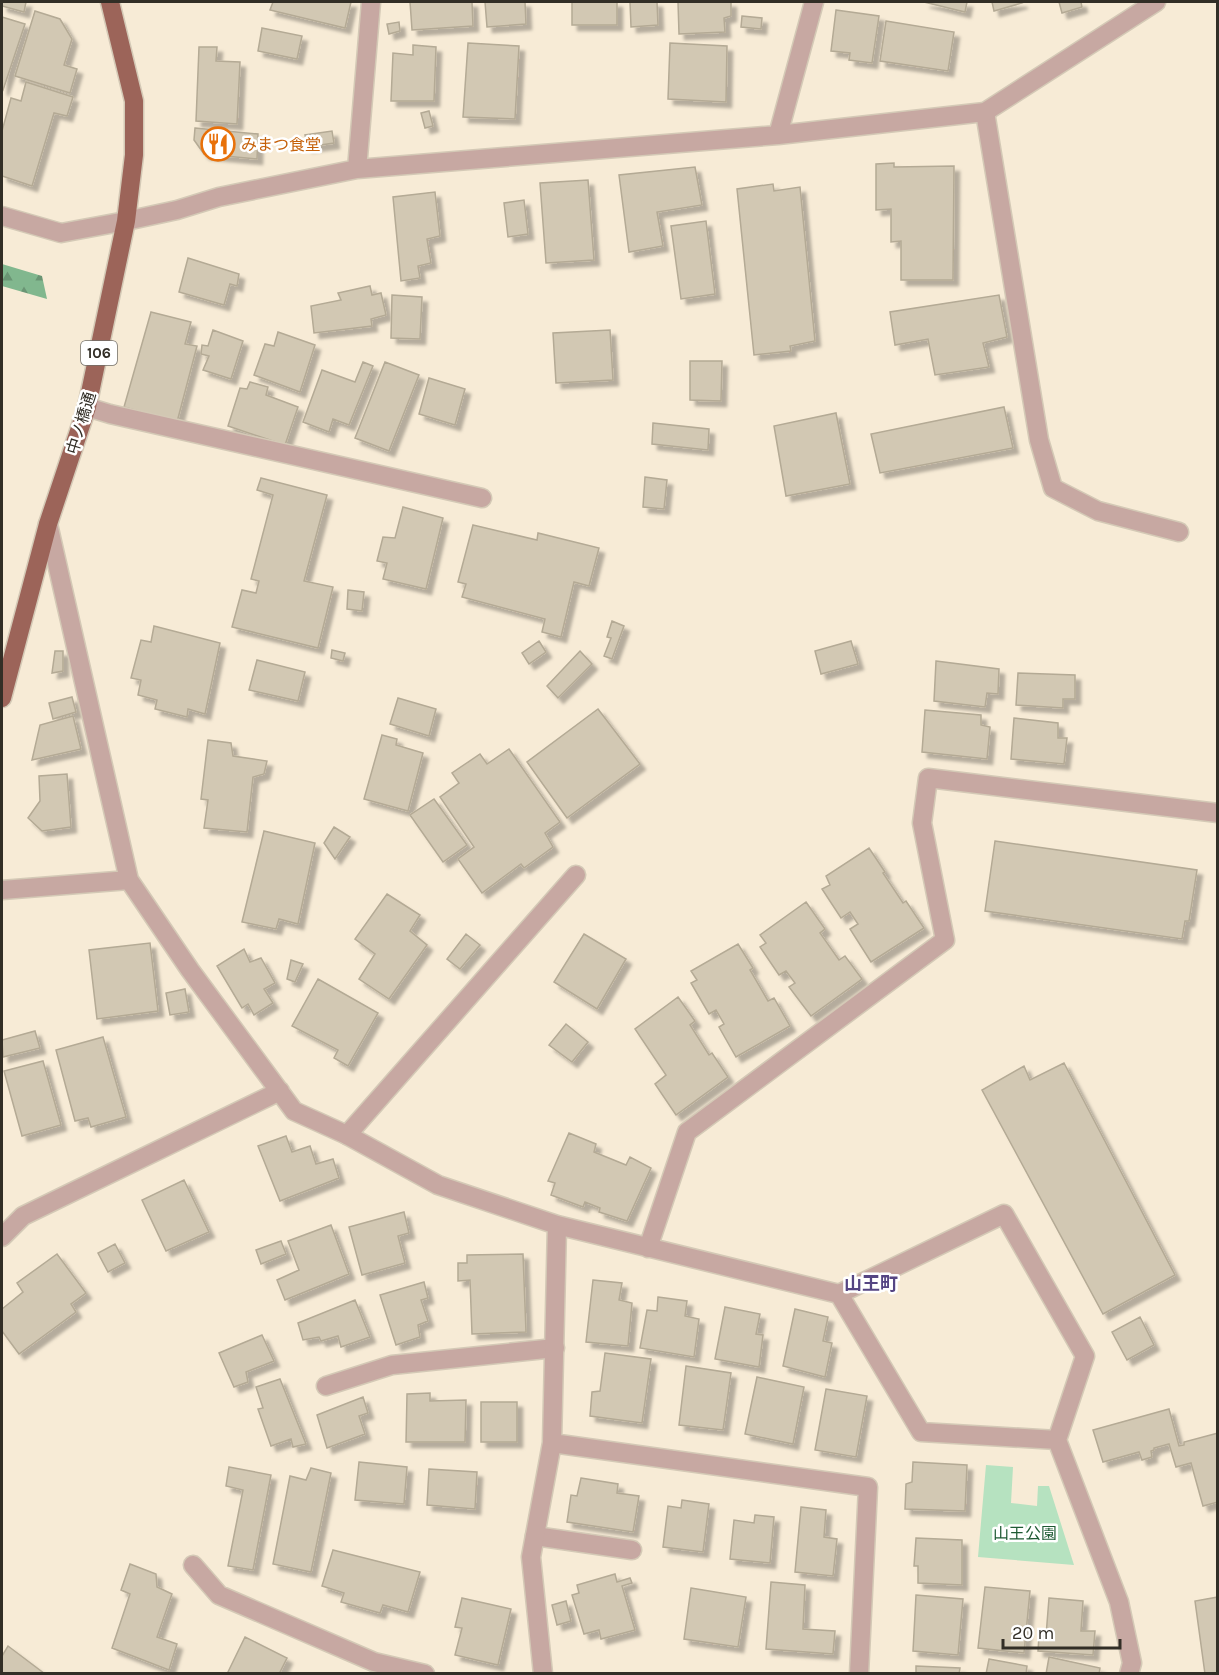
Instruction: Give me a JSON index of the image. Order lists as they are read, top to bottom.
{
  "streets": {
    "highway": ["106", "中ノ橋通"]
  },
  "districts": ["山王町"],
  "parks": ["山王公園"],
  "places": {
    "restaurant": ["みまつ食堂"]
  },
  "scale_bar": "20 m"
}
